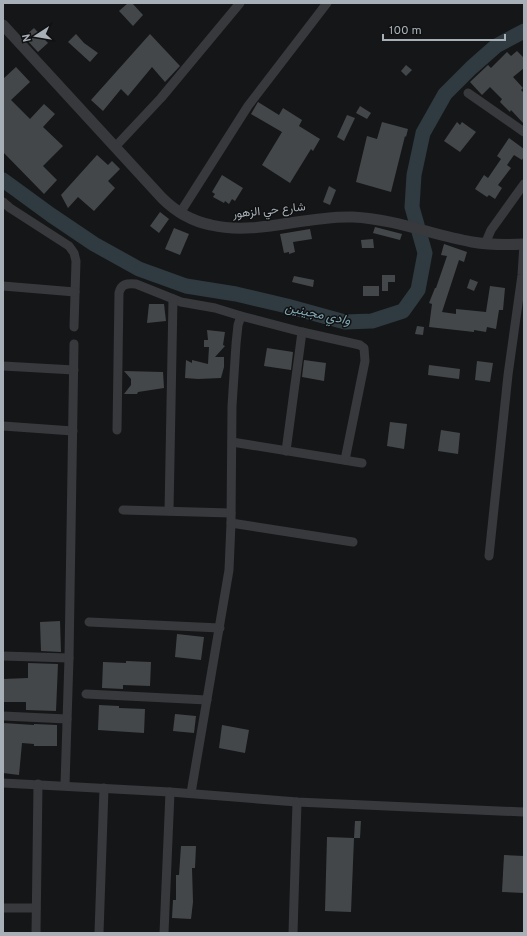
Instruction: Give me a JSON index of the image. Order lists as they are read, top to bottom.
{
  "streets": {
    "street": ["شارع حي الزهور"]
  },
  "water": ["وادي مجينين"],
  "scale_bar": "100 m",
  "north": "left"
}
